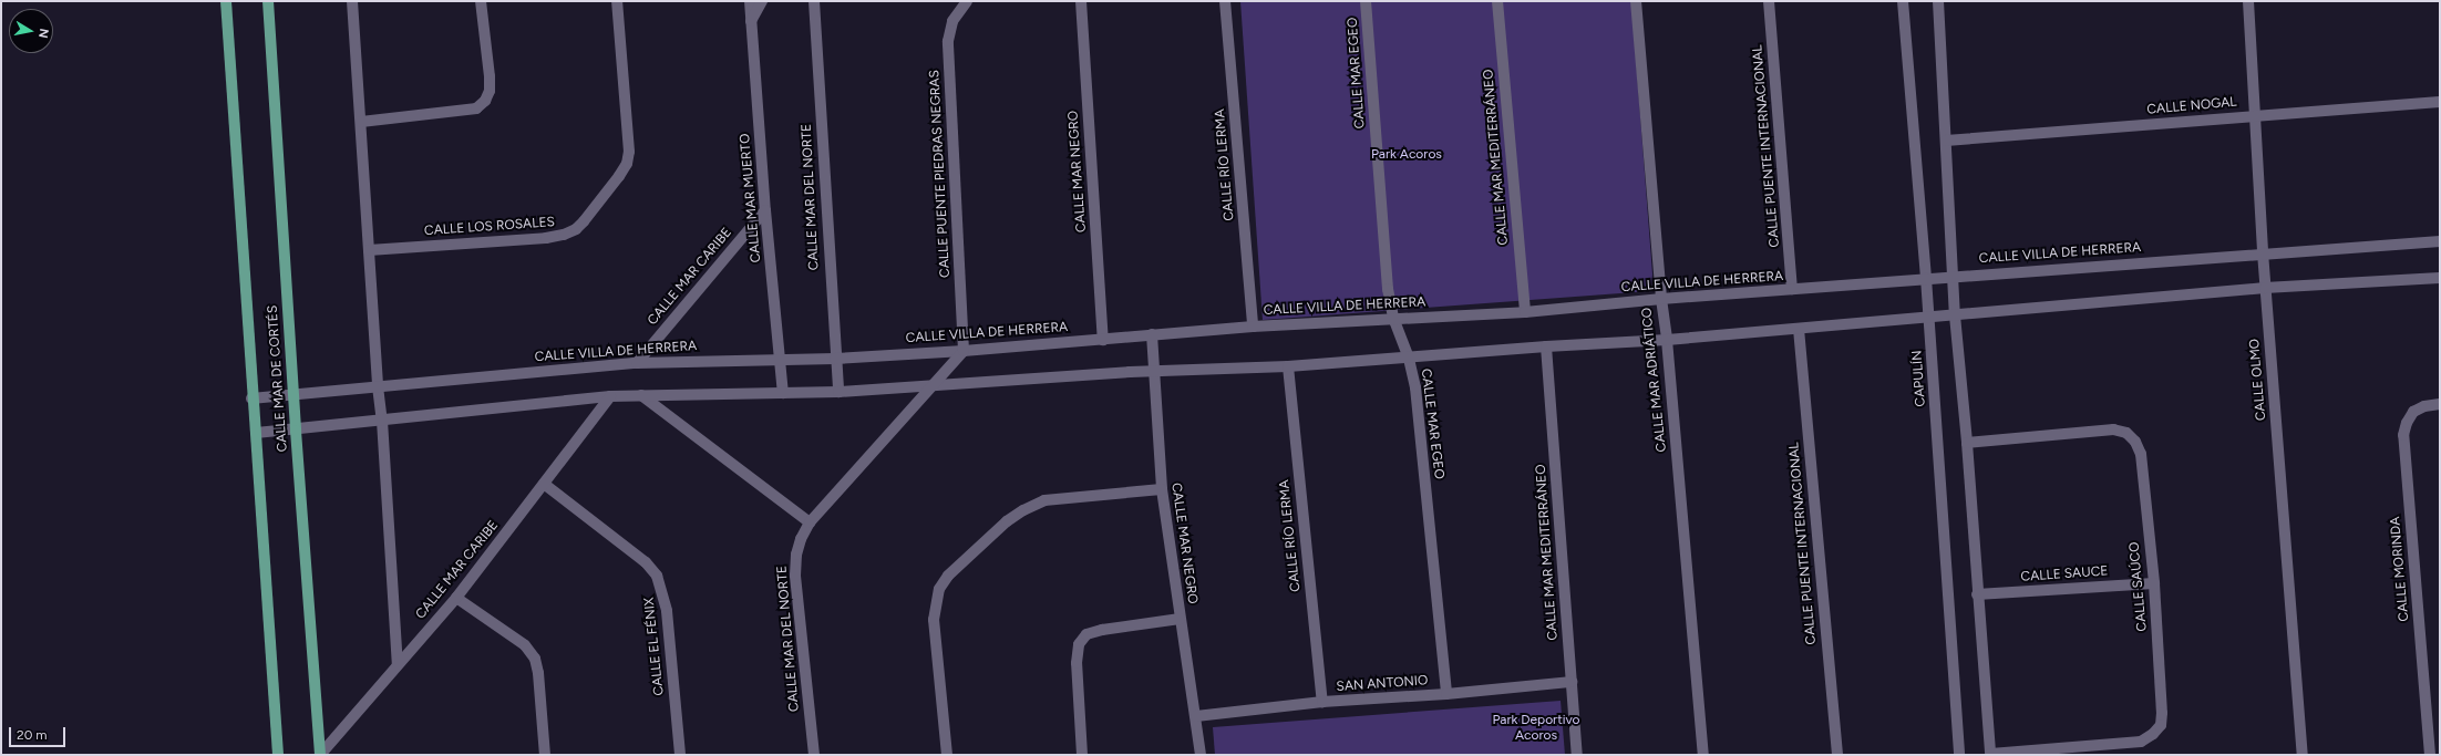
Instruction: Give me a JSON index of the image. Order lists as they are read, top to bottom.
{
  "streets": {
    "main road": ["CALLE MAR DE CORTÉS"],
    "street": [
      "CALLE MAR EGEO",
      "CALLE NOGAL",
      "CALLE PUENTE INTERNACIONAL",
      "CALLE MAR MEDITERRÁNEO",
      "CALLE RÍO LERMA",
      "CALLE MAR NEGRO",
      "CALLE PUENTE PIEDRAS NEGRAS",
      "CALLE MAR DEL NORTE",
      "CALLE MAR MUERTO",
      "CALLE LOS ROSALES",
      "CALLE VILLA DE HERRERA",
      "CALLE MAR CARIBE",
      "CAPULÍN",
      "CALLE MAR ADRIÁTICO",
      "CALLE OLMO",
      "CALLE MORINDA",
      "CALLE SAUCE",
      "CALLE SAÚCO",
      "CALLE EL FÉNIX",
      "SAN ANTONIO"
    ]
  },
  "crossings": [
    ["CALLE MAR EGEO", "CALLE VILLA DE HERRERA"],
    ["CALLE MAR EGEO", "SAN ANTONIO"],
    ["CALLE NOGAL", "CALLE OLMO"],
    ["CALLE PUENTE INTERNACIONAL", "CALLE VILLA DE HERRERA"],
    ["CALLE MAR MEDITERRÁNEO", "CALLE VILLA DE HERRERA"],
    ["CALLE MAR MEDITERRÁNEO", "SAN ANTONIO"],
    ["CALLE RÍO LERMA", "CALLE VILLA DE HERRERA"],
    ["CALLE RÍO LERMA", "SAN ANTONIO"],
    ["CALLE MAR NEGRO", "CALLE VILLA DE HERRERA"],
    ["CALLE MAR NEGRO", "SAN ANTONIO"],
    ["CALLE PUENTE PIEDRAS NEGRAS", "CALLE MAR DEL NORTE"],
    ["CALLE PUENTE PIEDRAS NEGRAS", "CALLE VILLA DE HERRERA"],
    ["CALLE MAR DEL NORTE", "CALLE VILLA DE HERRERA"],
    ["CALLE MAR MUERTO", "CALLE VILLA DE HERRERA"],
    ["CALLE MAR MUERTO", "CALLE MAR CARIBE"],
    ["CALLE VILLA DE HERRERA", "CALLE MAR CARIBE"],
    ["CALLE VILLA DE HERRERA", "CALLE MAR DE CORTÉS"],
    ["CALLE VILLA DE HERRERA", "CAPULÍN"],
    ["CALLE VILLA DE HERRERA", "CALLE MAR ADRIÁTICO"],
    ["CALLE VILLA DE HERRERA", "CALLE OLMO"],
    ["CALLE MAR CARIBE", "CALLE MAR DE CORTÉS"],
    ["CALLE MAR CARIBE", "CALLE EL FÉNIX"],
    ["CALLE SAUCE", "CALLE SAÚCO"]
  ],
  "parks": ["Park Acoros", "Park Deportivo Acoros"],
  "scale_bar": "20 m",
  "north": "right"
}
